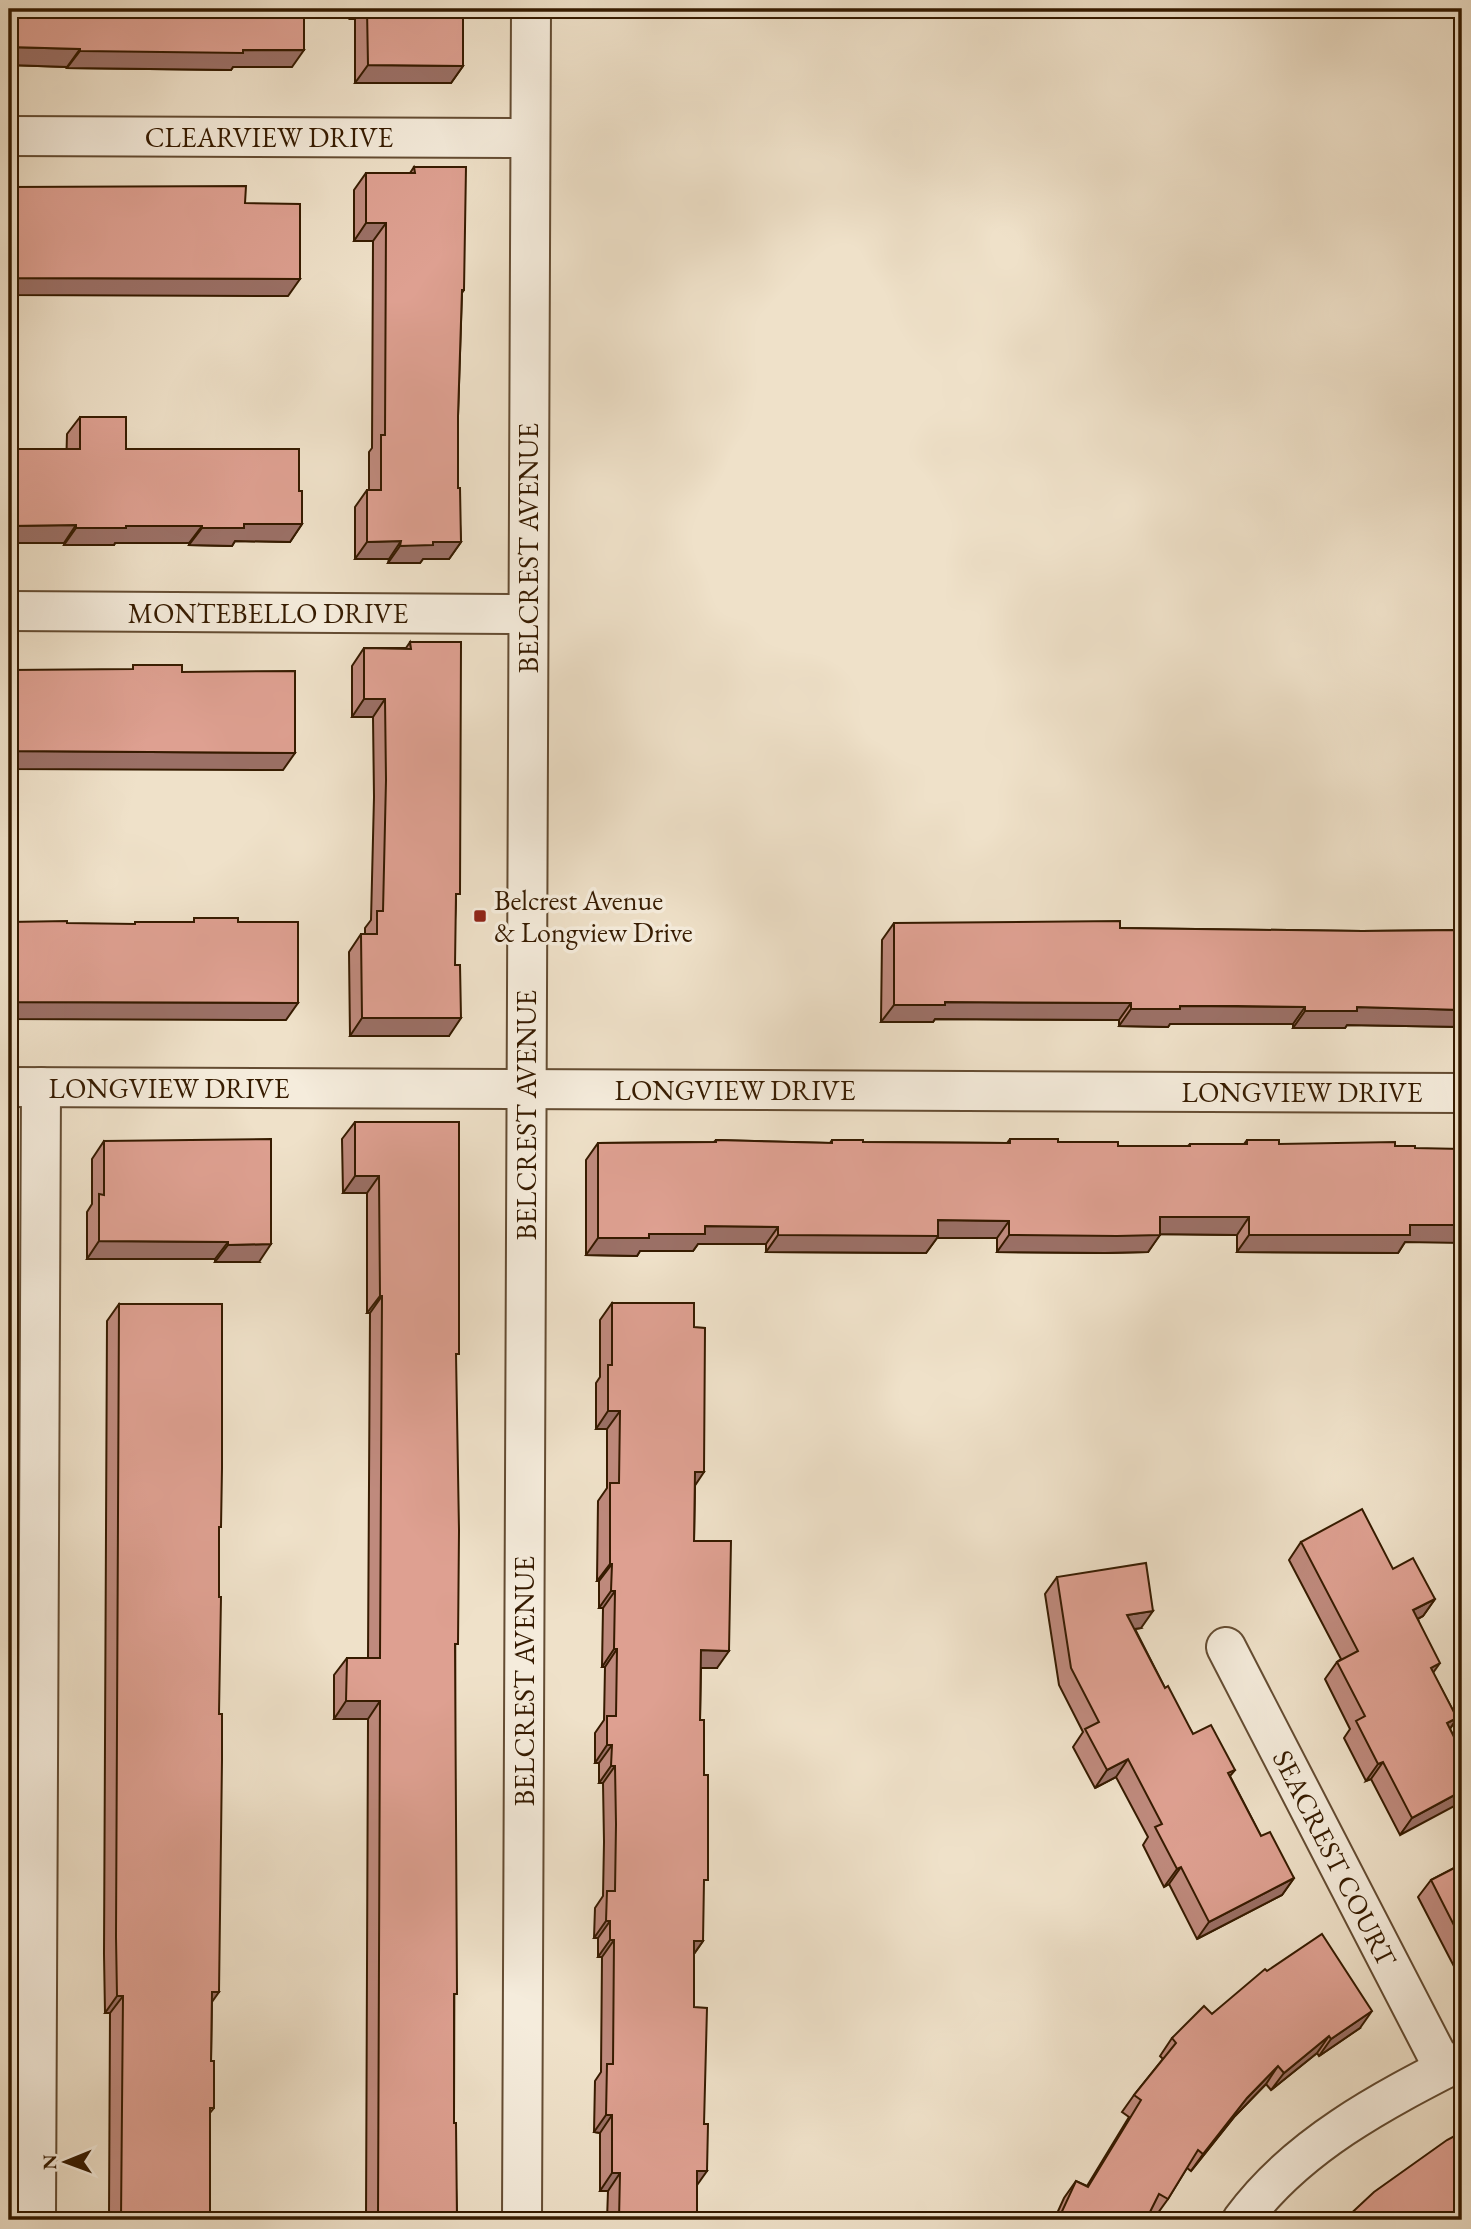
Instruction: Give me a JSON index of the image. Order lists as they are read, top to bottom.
{
  "streets": {
    "street": [
      "CLEARVIEW DRIVE",
      "BELCREST AVENUE",
      "MONTEBELLO DRIVE",
      "LONGVIEW DRIVE",
      "SEACREST COURT"
    ]
  },
  "crossings": [
    ["CLEARVIEW DRIVE", "BELCREST AVENUE"],
    ["BELCREST AVENUE", "MONTEBELLO DRIVE"],
    ["BELCREST AVENUE", "LONGVIEW DRIVE"]
  ],
  "places": {
    "transit": ["Belcrest Avenue & Longview Drive"]
  },
  "north": "left"
}
